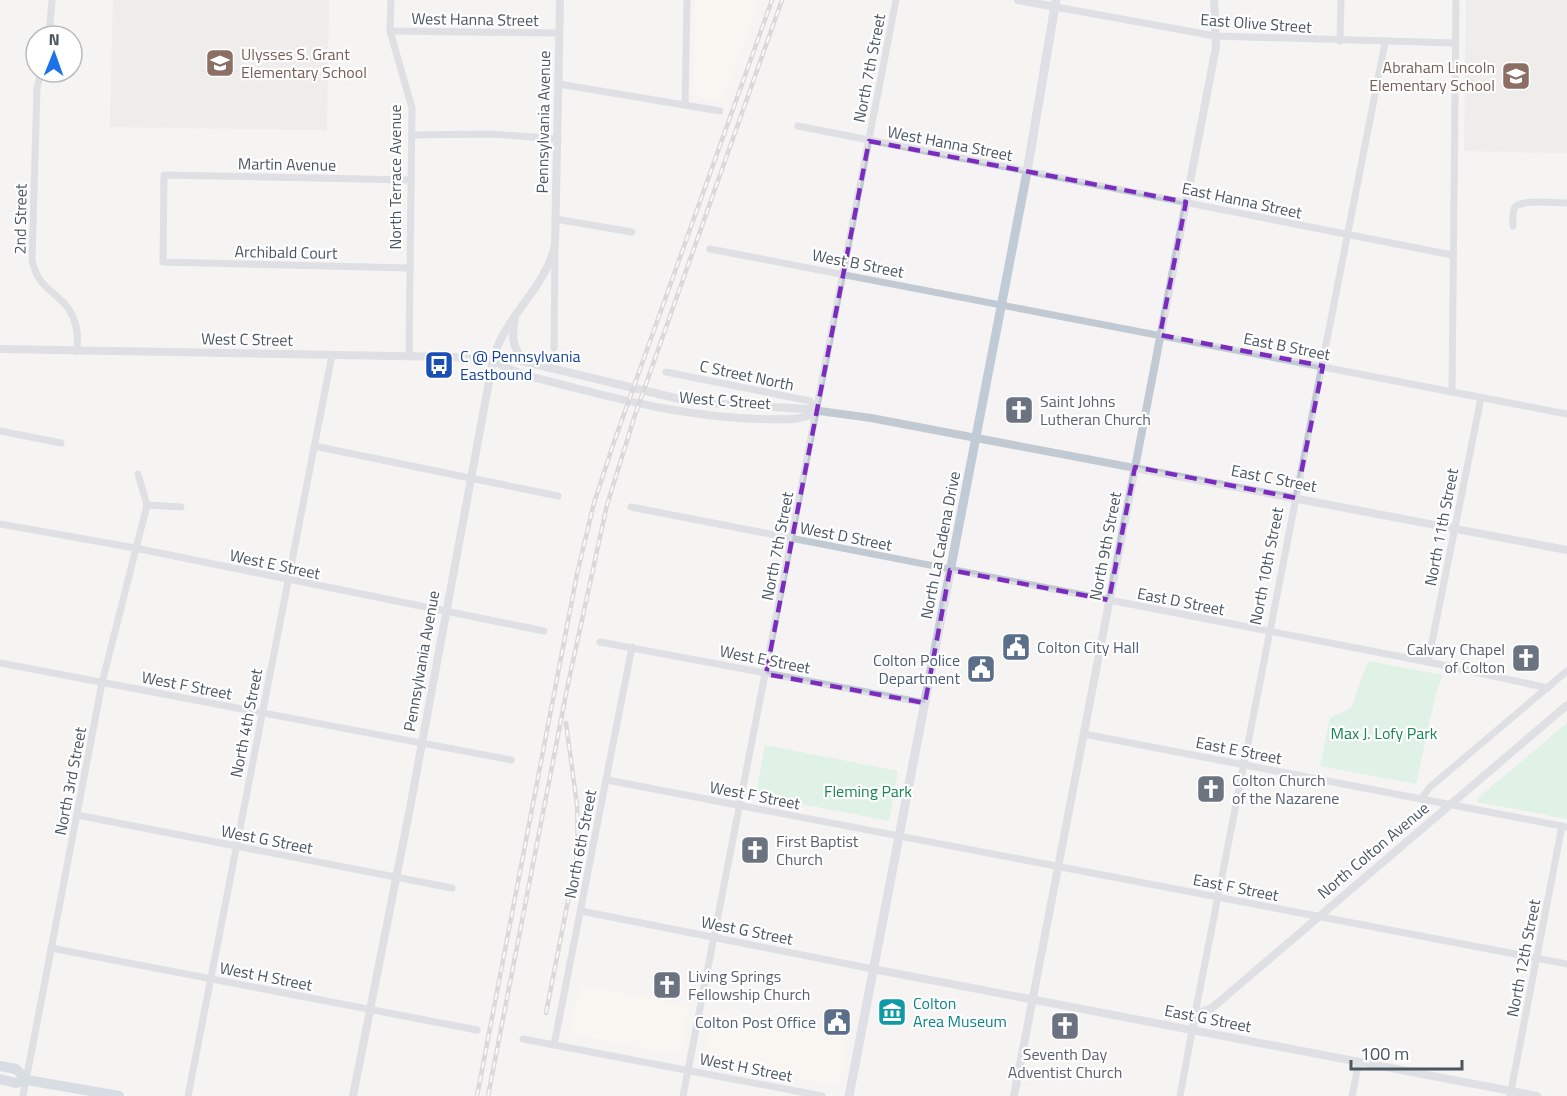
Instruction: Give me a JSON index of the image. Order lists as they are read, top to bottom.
{
  "streets": {
    "main road": ["North La Cadena Drive"],
    "street": [
      "West Hanna Street",
      "East Olive Street",
      "North 7th Street",
      "Pennsylvania Avenue",
      "Martin Avenue",
      "North Terrace Avenue",
      "East Hanna Street",
      "2nd Street",
      "Archibald Court",
      "West B Street",
      "West C Street",
      "East B Street",
      "C Street North",
      "East C Street",
      "North 11th Street",
      "West D Street",
      "North 9th Street",
      "West E Street",
      "North 10th Street",
      "East D Street",
      "West F Street",
      "North 4th Street",
      "East E Street",
      "North 3rd Street",
      "West G Street",
      "North 6th Street",
      "North Colton Avenue",
      "East F Street",
      "North 12th Street",
      "West H Street",
      "East G Street"
    ]
  },
  "crossings": [
    ["West Hanna Street", "North 7th Street"],
    ["West Hanna Street", "Pennsylvania Avenue"],
    ["West Hanna Street", "North Terrace Avenue"],
    ["West Hanna Street", "East Hanna Street"],
    ["West Hanna Street", "North La Cadena Drive"],
    ["East Olive Street", "North La Cadena Drive"],
    ["East Olive Street", "North 9th Street"],
    ["East Olive Street", "North 10th Street"],
    ["North 7th Street", "West B Street"],
    ["North 7th Street", "West C Street"],
    ["North 7th Street", "C Street North"],
    ["North 7th Street", "West D Street"],
    ["North 7th Street", "West E Street"],
    ["North 7th Street", "West F Street"],
    ["North 7th Street", "West G Street"],
    ["North 7th Street", "West H Street"],
    ["Pennsylvania Avenue", "West C Street"],
    ["Pennsylvania Avenue", "West E Street"],
    ["Pennsylvania Avenue", "West F Street"],
    ["Pennsylvania Avenue", "West G Street"],
    ["Pennsylvania Avenue", "West H Street"],
    ["Martin Avenue", "North Terrace Avenue"],
    ["Martin Avenue", "Archibald Court"],
    ["North Terrace Avenue", "Archibald Court"],
    ["North Terrace Avenue", "West C Street"],
    ["East Hanna Street", "North La Cadena Drive"],
    ["East Hanna Street", "North 9th Street"],
    ["East Hanna Street", "North 10th Street"],
    ["2nd Street", "West C Street"],
    ["West B Street", "East B Street"],
    ["West B Street", "North La Cadena Drive"],
    ["West C Street", "C Street North"],
    ["West C Street", "East C Street"],
    ["West C Street", "North La Cadena Drive"],
    ["West C Street", "North 4th Street"],
    ["East B Street", "North 11th Street"],
    ["East B Street", "North La Cadena Drive"],
    ["East B Street", "North 9th Street"],
    ["East B Street", "North 10th Street"],
    ["East C Street", "North 11th Street"],
    ["East C Street", "North La Cadena Drive"],
    ["East C Street", "North 9th Street"],
    ["East C Street", "North 10th Street"],
    ["North 11th Street", "East D Street"],
    ["West D Street", "North La Cadena Drive"],
    ["West D Street", "East D Street"],
    ["North La Cadena Drive", "West E Street"],
    ["North La Cadena Drive", "East D Street"],
    ["North La Cadena Drive", "West F Street"],
    ["North La Cadena Drive", "West G Street"],
    ["North La Cadena Drive", "East F Street"],
    ["North La Cadena Drive", "East G Street"],
    ["North 9th Street", "East D Street"],
    ["North 9th Street", "East E Street"],
    ["North 9th Street", "East F Street"],
    ["North 9th Street", "East G Street"],
    ["West E Street", "North 4th Street"],
    ["West E Street", "North 3rd Street"],
    ["West E Street", "North 6th Street"],
    ["North 10th Street", "East D Street"],
    ["North 10th Street", "East E Street"],
    ["North 10th Street", "North Colton Avenue"],
    ["North 10th Street", "East F Street"],
    ["North 10th Street", "East G Street"],
    ["East D Street", "North Colton Avenue"],
    ["West F Street", "North 4th Street"],
    ["West F Street", "North 3rd Street"],
    ["West F Street", "North 6th Street"],
    ["West F Street", "East F Street"],
    ["North 4th Street", "West G Street"],
    ["North 4th Street", "West H Street"],
    ["East E Street", "North Colton Avenue"],
    ["East E Street", "North 12th Street"],
    ["North 3rd Street", "West G Street"],
    ["North 3rd Street", "West H Street"],
    ["West G Street", "North 6th Street"],
    ["West G Street", "East G Street"],
    ["North 6th Street", "West H Street"],
    ["North Colton Avenue", "East F Street"],
    ["East F Street", "North 12th Street"],
    ["North 12th Street", "East G Street"]
  ],
  "parks": ["Max J. Lofy Park", "Fleming Park"],
  "places": {
    "school or university": ["Ulysses S. Grant Elementary School", "Abraham Lincoln Elementary School"],
    "bus stop": ["C @ Pennsylvania Eastbound"],
    "church": [
      "Saint Johns Lutheran Church",
      "Calvary Chapel of Colton",
      "Colton Church of the Nazarene",
      "First Baptist Church",
      "Living Springs Fellowship Church",
      "Seventh Day Adventist Church"
    ],
    "public building": ["Colton City Hall", "Colton Police Department", "Colton Post Office"],
    "museum": ["Colton Area Museum"]
  },
  "scale_bar": "100 m",
  "north": "top"
}
